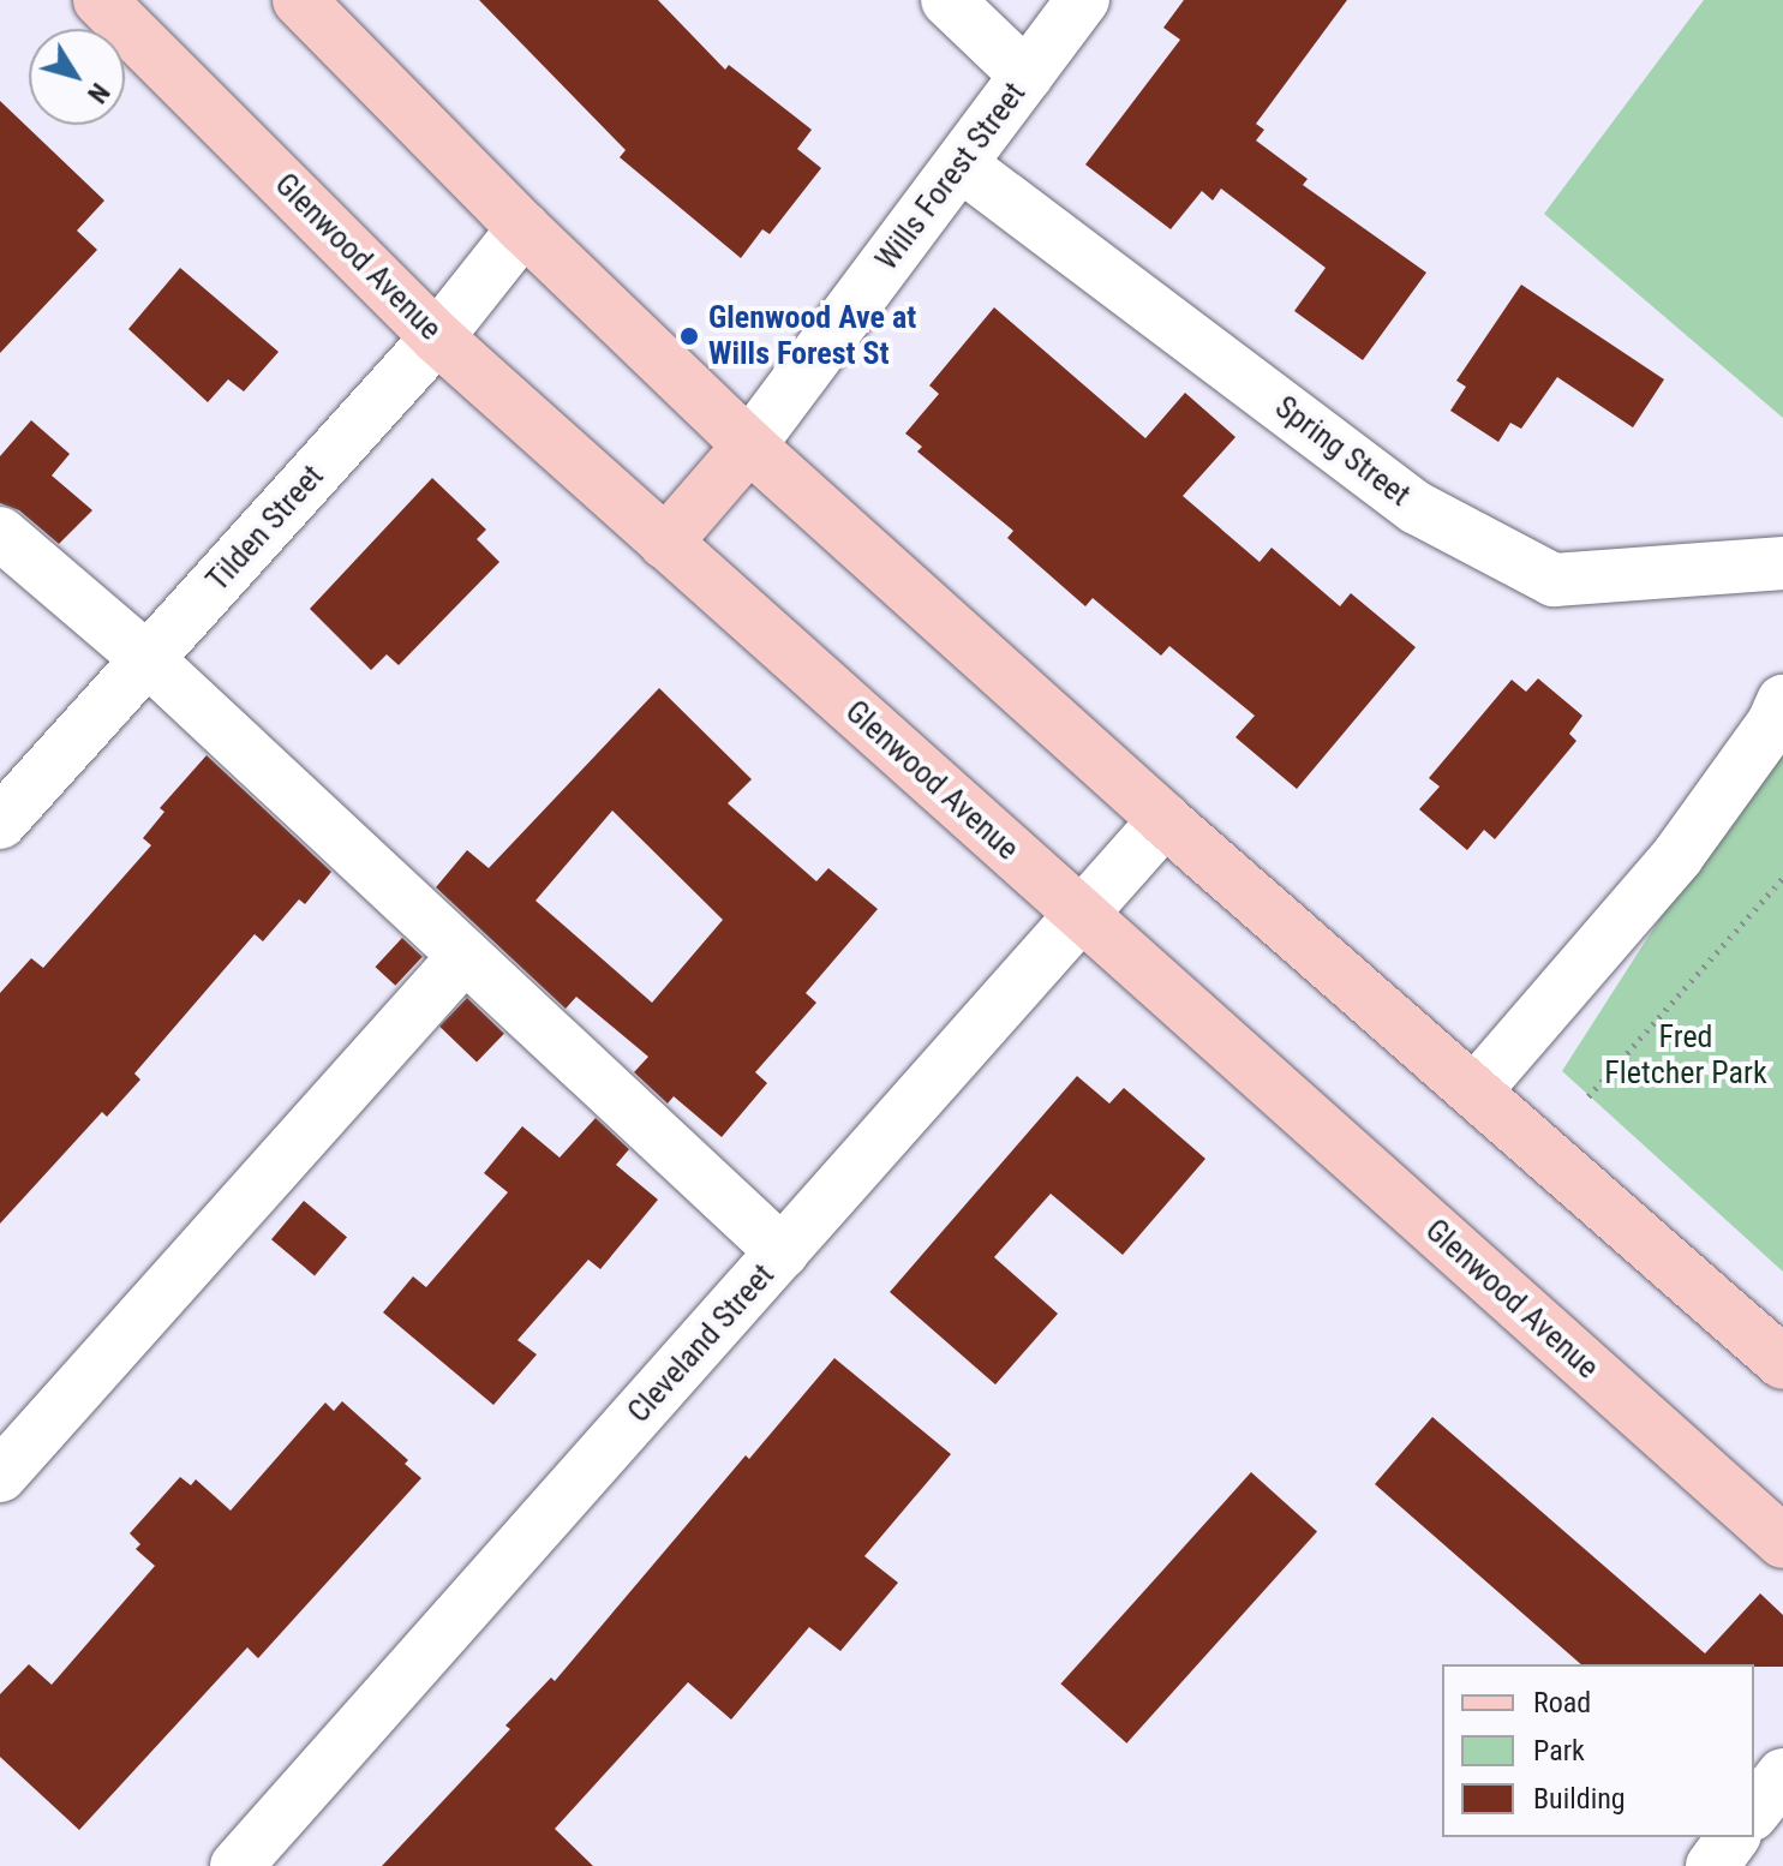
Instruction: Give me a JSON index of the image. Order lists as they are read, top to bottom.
{
  "streets": {
    "main road": ["Glenwood Avenue"],
    "street": [
      "Wills Forest Street",
      "Spring Street",
      "Tilden Street",
      "Cleveland Street"
    ]
  },
  "crossings": [
    ["Wills Forest Street", "Spring Street"],
    ["Glenwood Avenue", "Tilden Street"],
    ["Glenwood Avenue", "Cleveland Street"]
  ],
  "parks": ["Fred Fletcher Park"],
  "places": ["Glenwood Ave at Wills Forest St"],
  "legend": ["Road", "Park", "Building"],
  "north": "bottom right"
}
